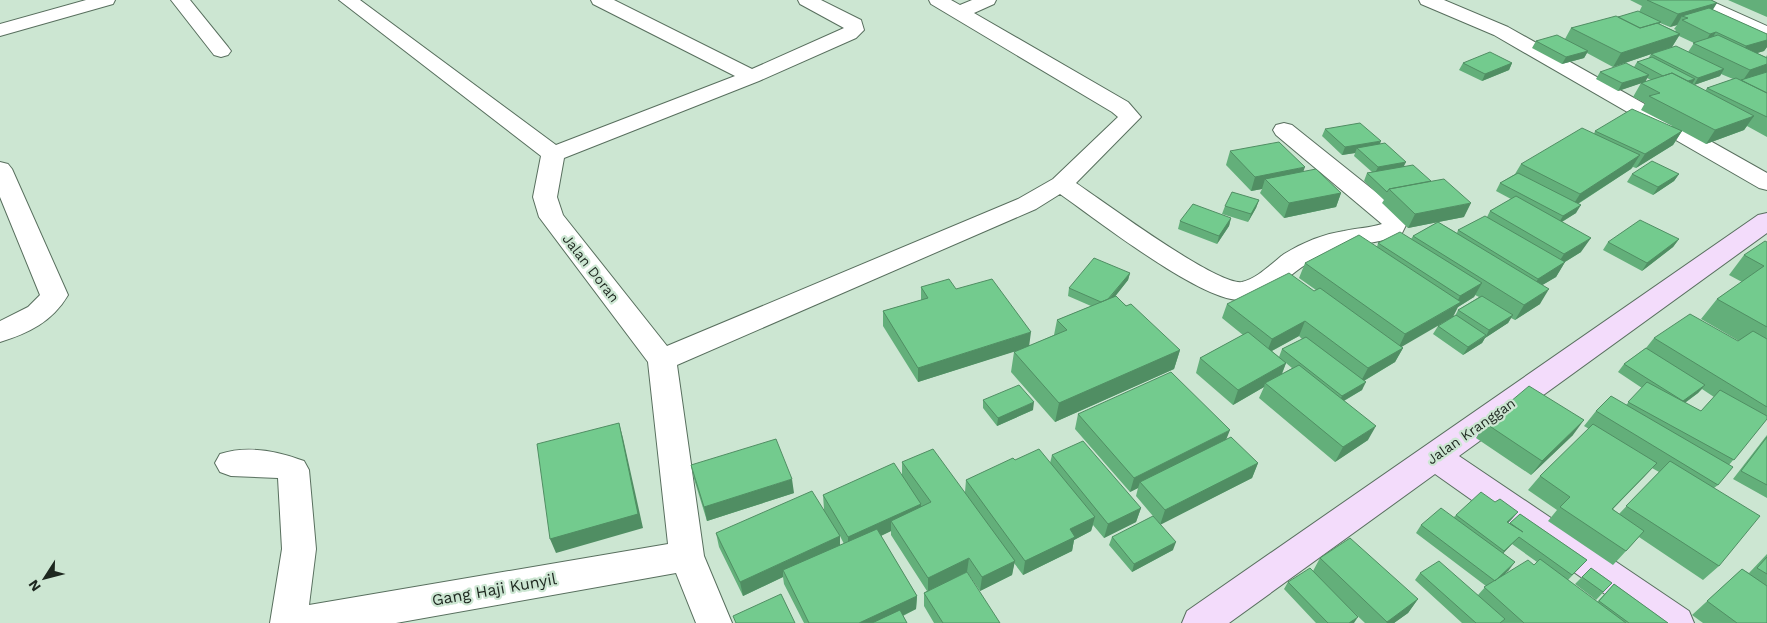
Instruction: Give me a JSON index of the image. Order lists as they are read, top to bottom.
{
  "streets": {
    "main road": ["Jalan Kranggan"],
    "street": ["Jalan Doran", "Gang Haji Kunyil"]
  },
  "north": "bottom left"
}
